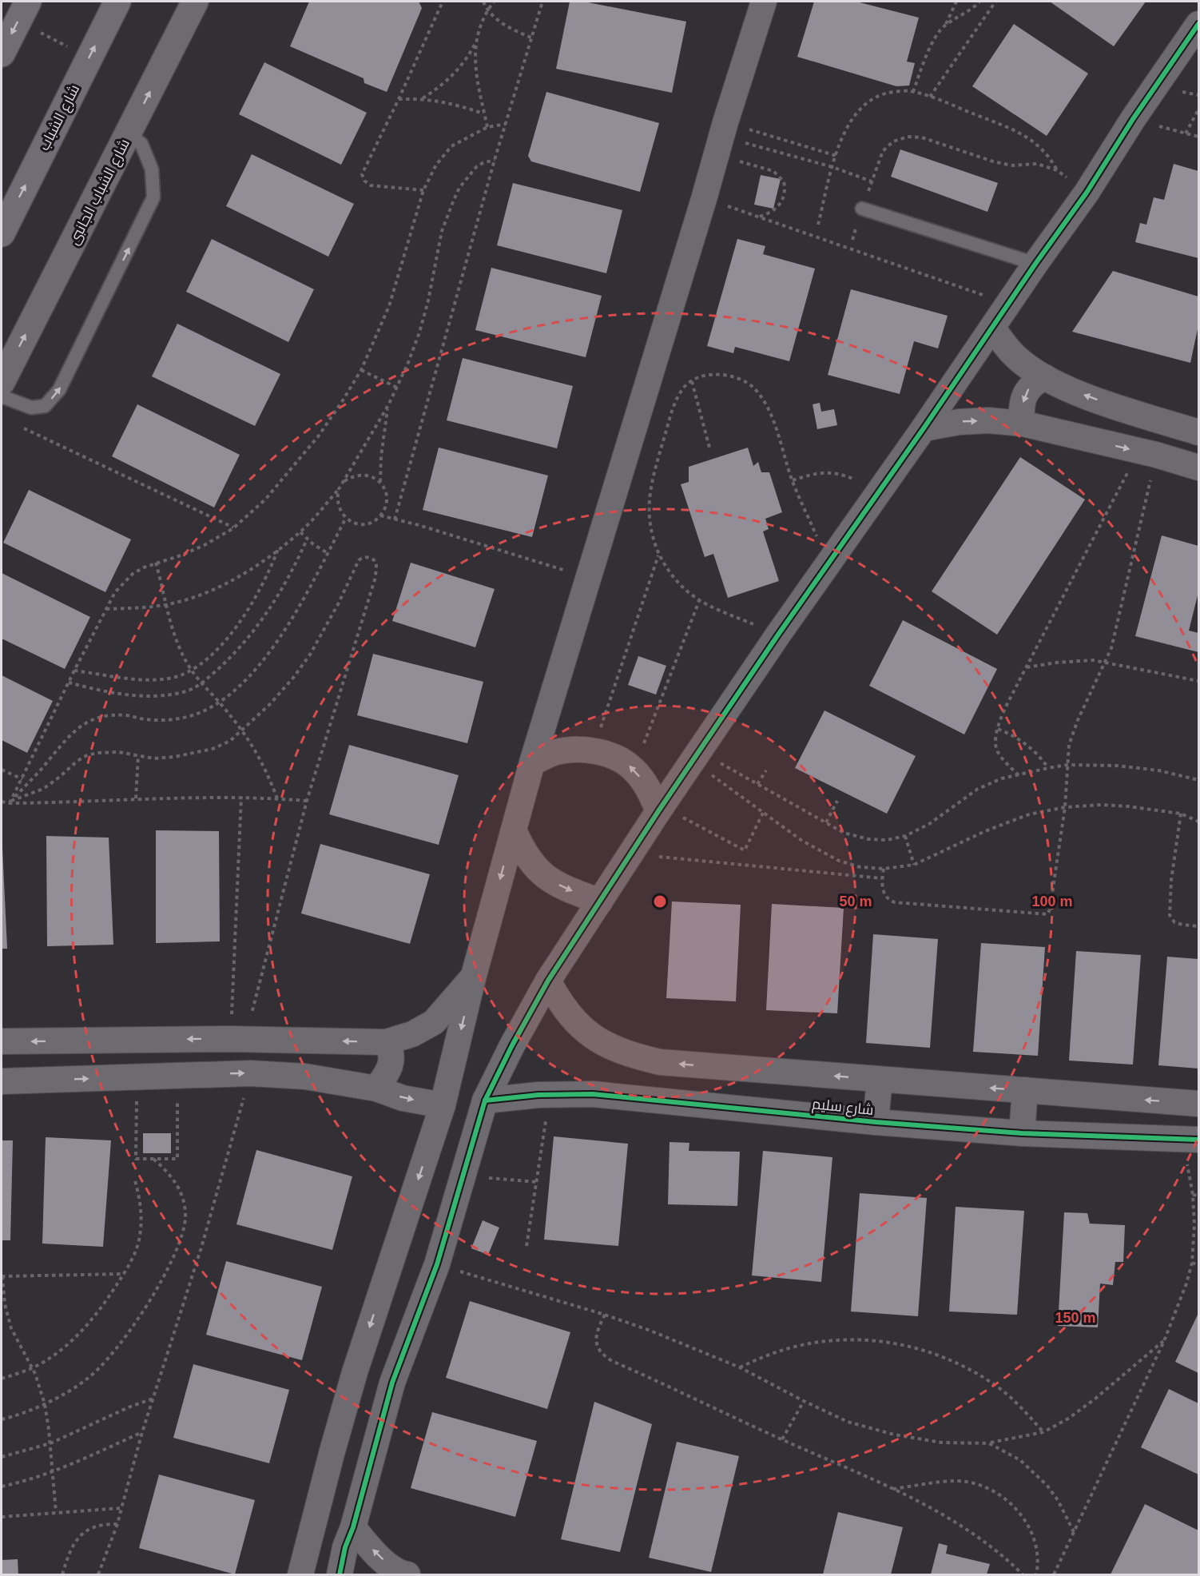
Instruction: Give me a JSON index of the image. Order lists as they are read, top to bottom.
{
  "streets": {
    "main road": ["شارع الشباب"],
    "street": ["شارع الشباب الجانبى", "شارع سليم"]
  },
  "one_way": ["شارع الشباب", "شارع الشباب الجانبى"],
  "rings": ["50 m", "100 m", "150 m"]
}
